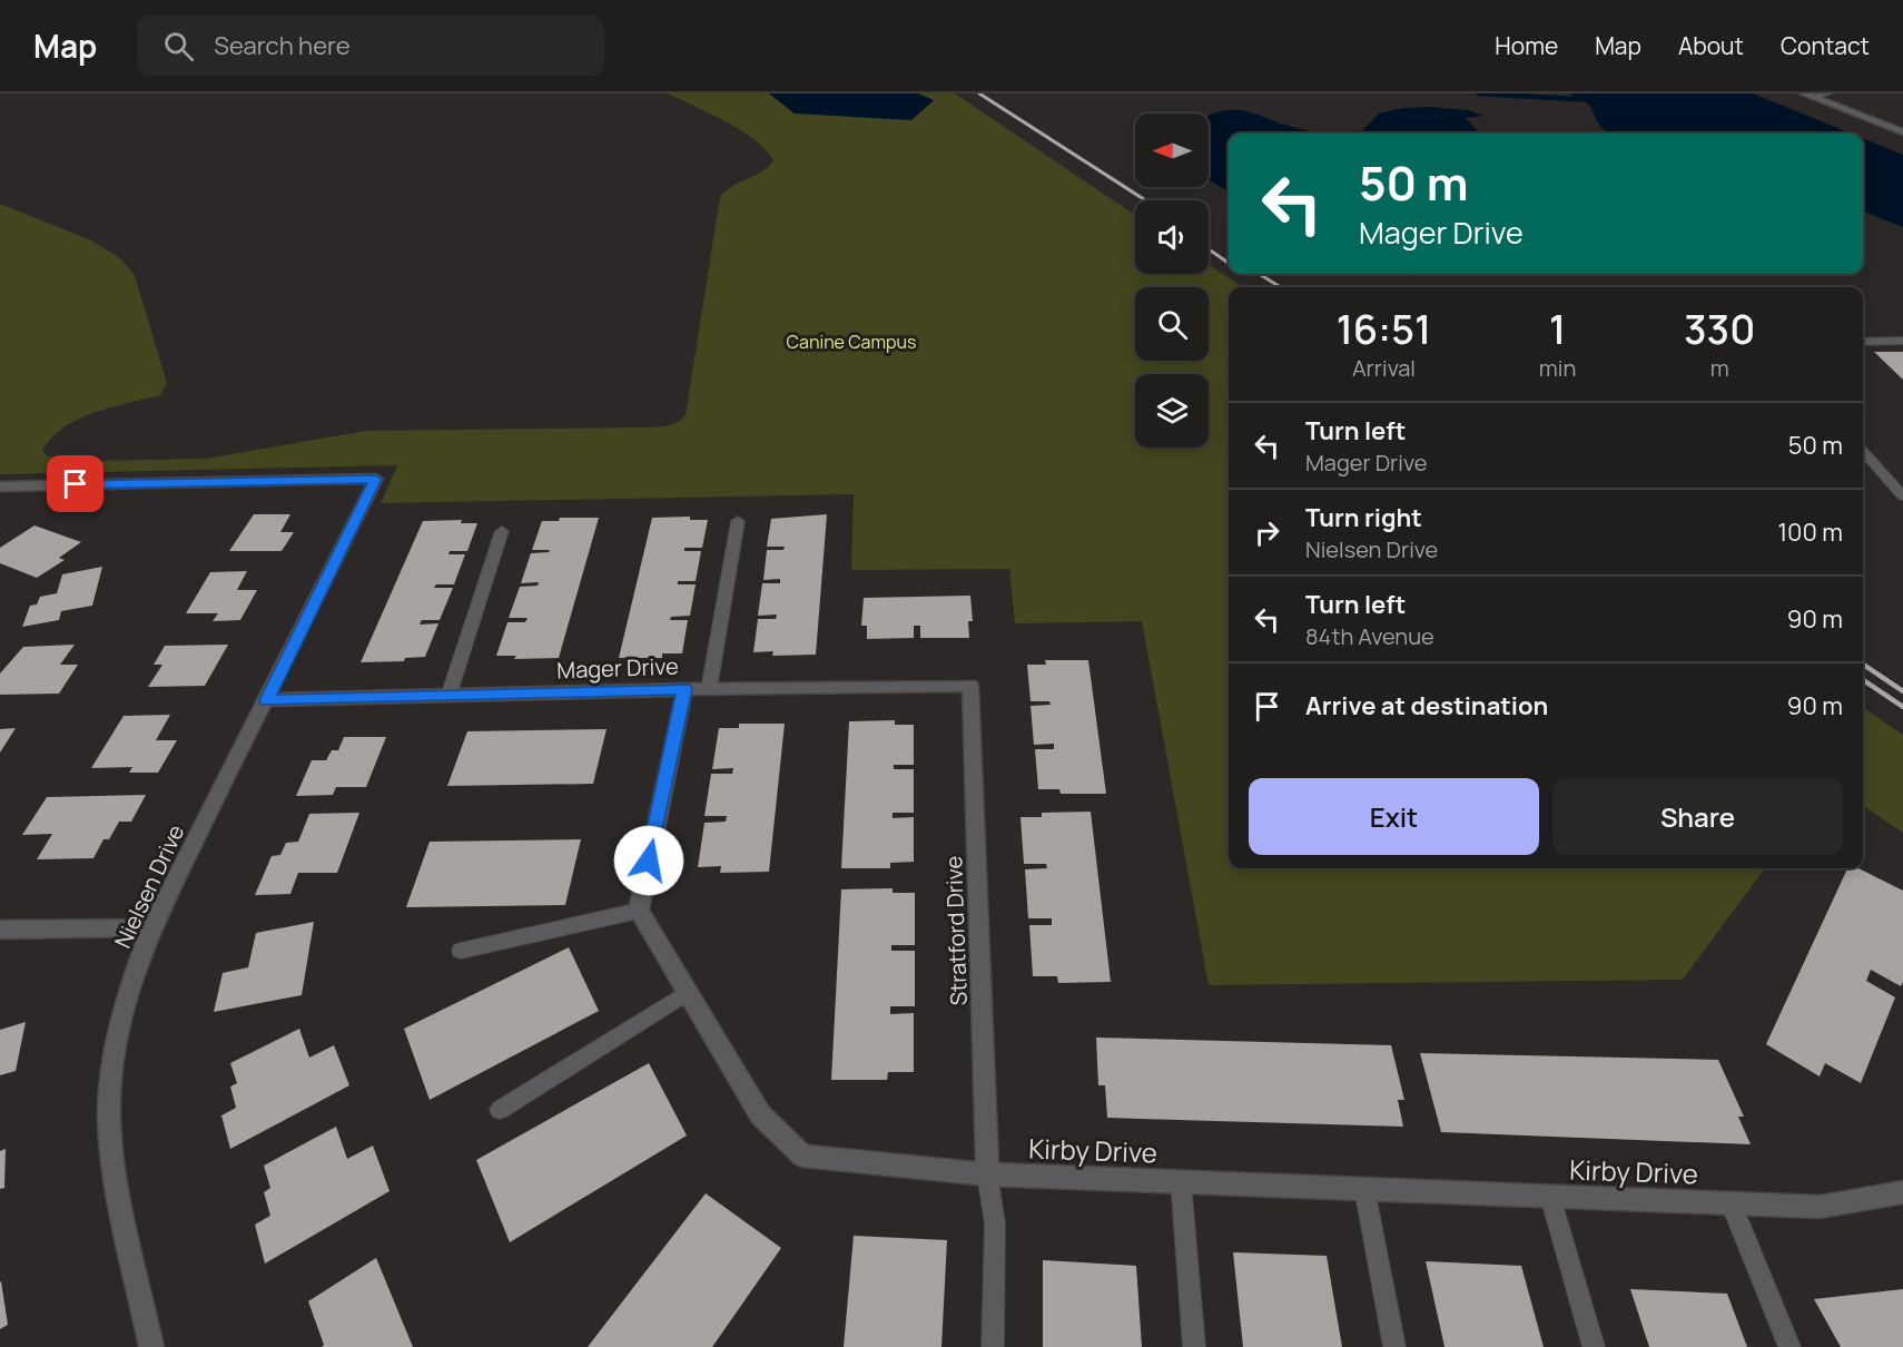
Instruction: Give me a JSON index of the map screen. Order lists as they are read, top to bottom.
{
  "streets": {
    "street": [
      "Mager Drive",
      "Nielsen Drive",
      "Stratford Drive",
      "Kirby Drive"
    ]
  },
  "crossings": [
    ["Mager Drive", "Nielsen Drive"],
    ["Mager Drive", "Stratford Drive"],
    ["Stratford Drive", "Kirby Drive"]
  ],
  "parks": ["Canine Campus"],
  "north": "left",
  "page": {
    "header": "Map",
    "search": "Search here",
    "nav": [
      "Home",
      "Map",
      "About",
      "Contact"
    ],
    "turn": ["50 m", "Mager Drive"],
    "eta": [
      "16:51",
      "Arrival",
      "1",
      "min",
      "330",
      "m"
    ],
    "list": [
      {
        "name": "Turn left",
        "note": "Mager Drive",
        "value": "50 m"
      },
      {
        "name": "Turn right",
        "note": "Nielsen Drive",
        "value": "100 m"
      },
      {
        "name": "Turn left",
        "note": "84th Avenue",
        "value": "90 m"
      },
      {
        "name": "Arrive at destination",
        "value": "90 m"
      }
    ],
    "buttons": ["Exit", "Share"]
  }
}
